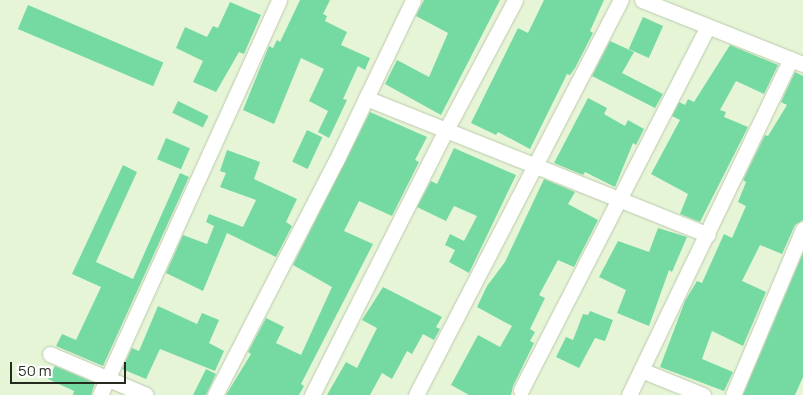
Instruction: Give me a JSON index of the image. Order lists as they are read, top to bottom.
{
  "scale_bar": "50 m"
}
